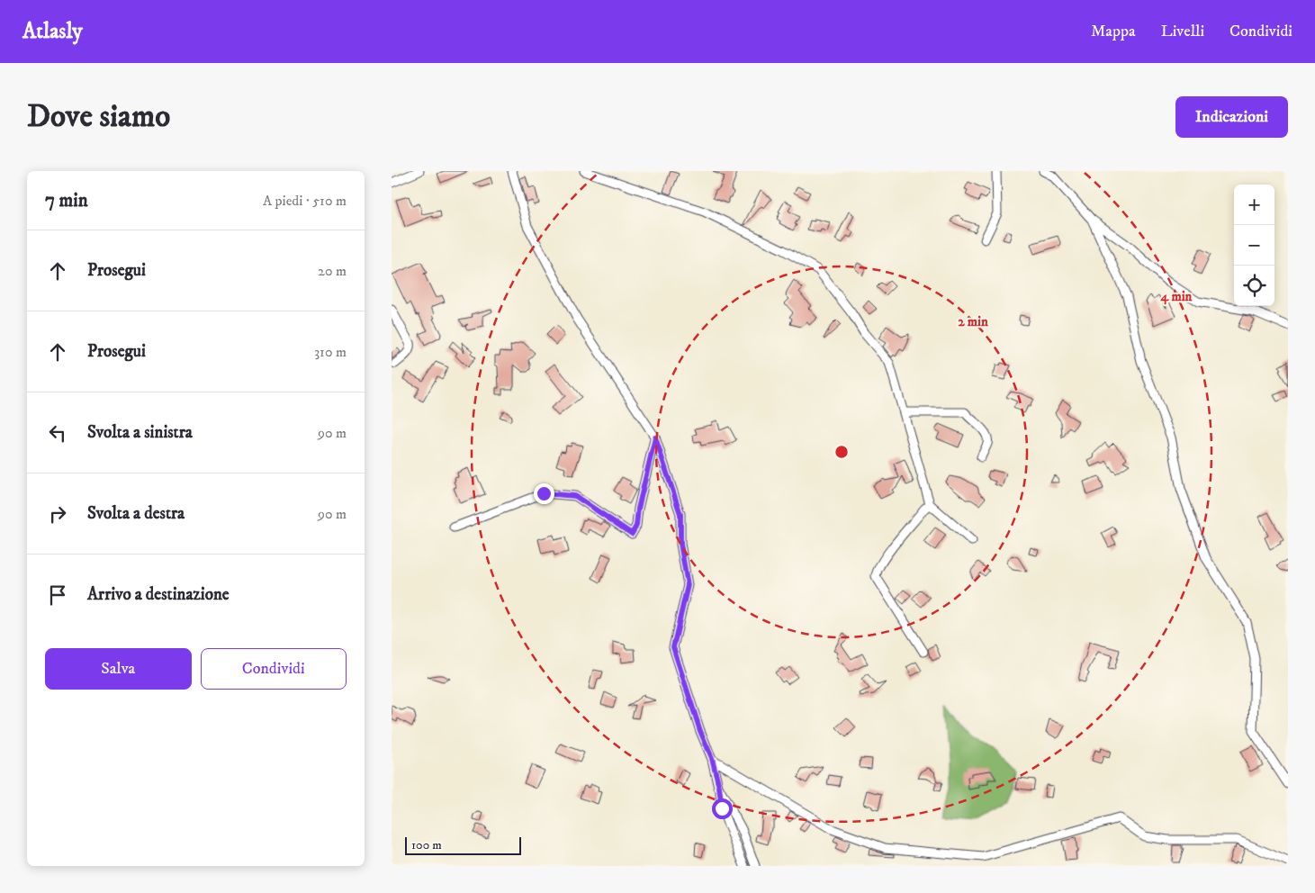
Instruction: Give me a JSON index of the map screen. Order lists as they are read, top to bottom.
{
  "scale_bar": "100 m",
  "page": {
    "header": "Atlasly",
    "nav": ["Mappa", "Livelli", "Condividi"],
    "buttons": [
      "Indicazioni",
      ["Salva", "Condividi"]
    ],
    "title": "Dove siamo",
    "heading": ["7 min", "A piedi · 510 m"],
    "map_buttons": ["+", "−"],
    "list": [
      ["Prosegui", "20 m"],
      ["Prosegui", "310 m"],
      ["Svolta a sinistra", "90 m"],
      ["Svolta a destra", "90 m"],
      "Arrivo a destinazione"
    ],
    "scale": "100 m"
  },
  "rings": ["4 min", "2 min"]
}
